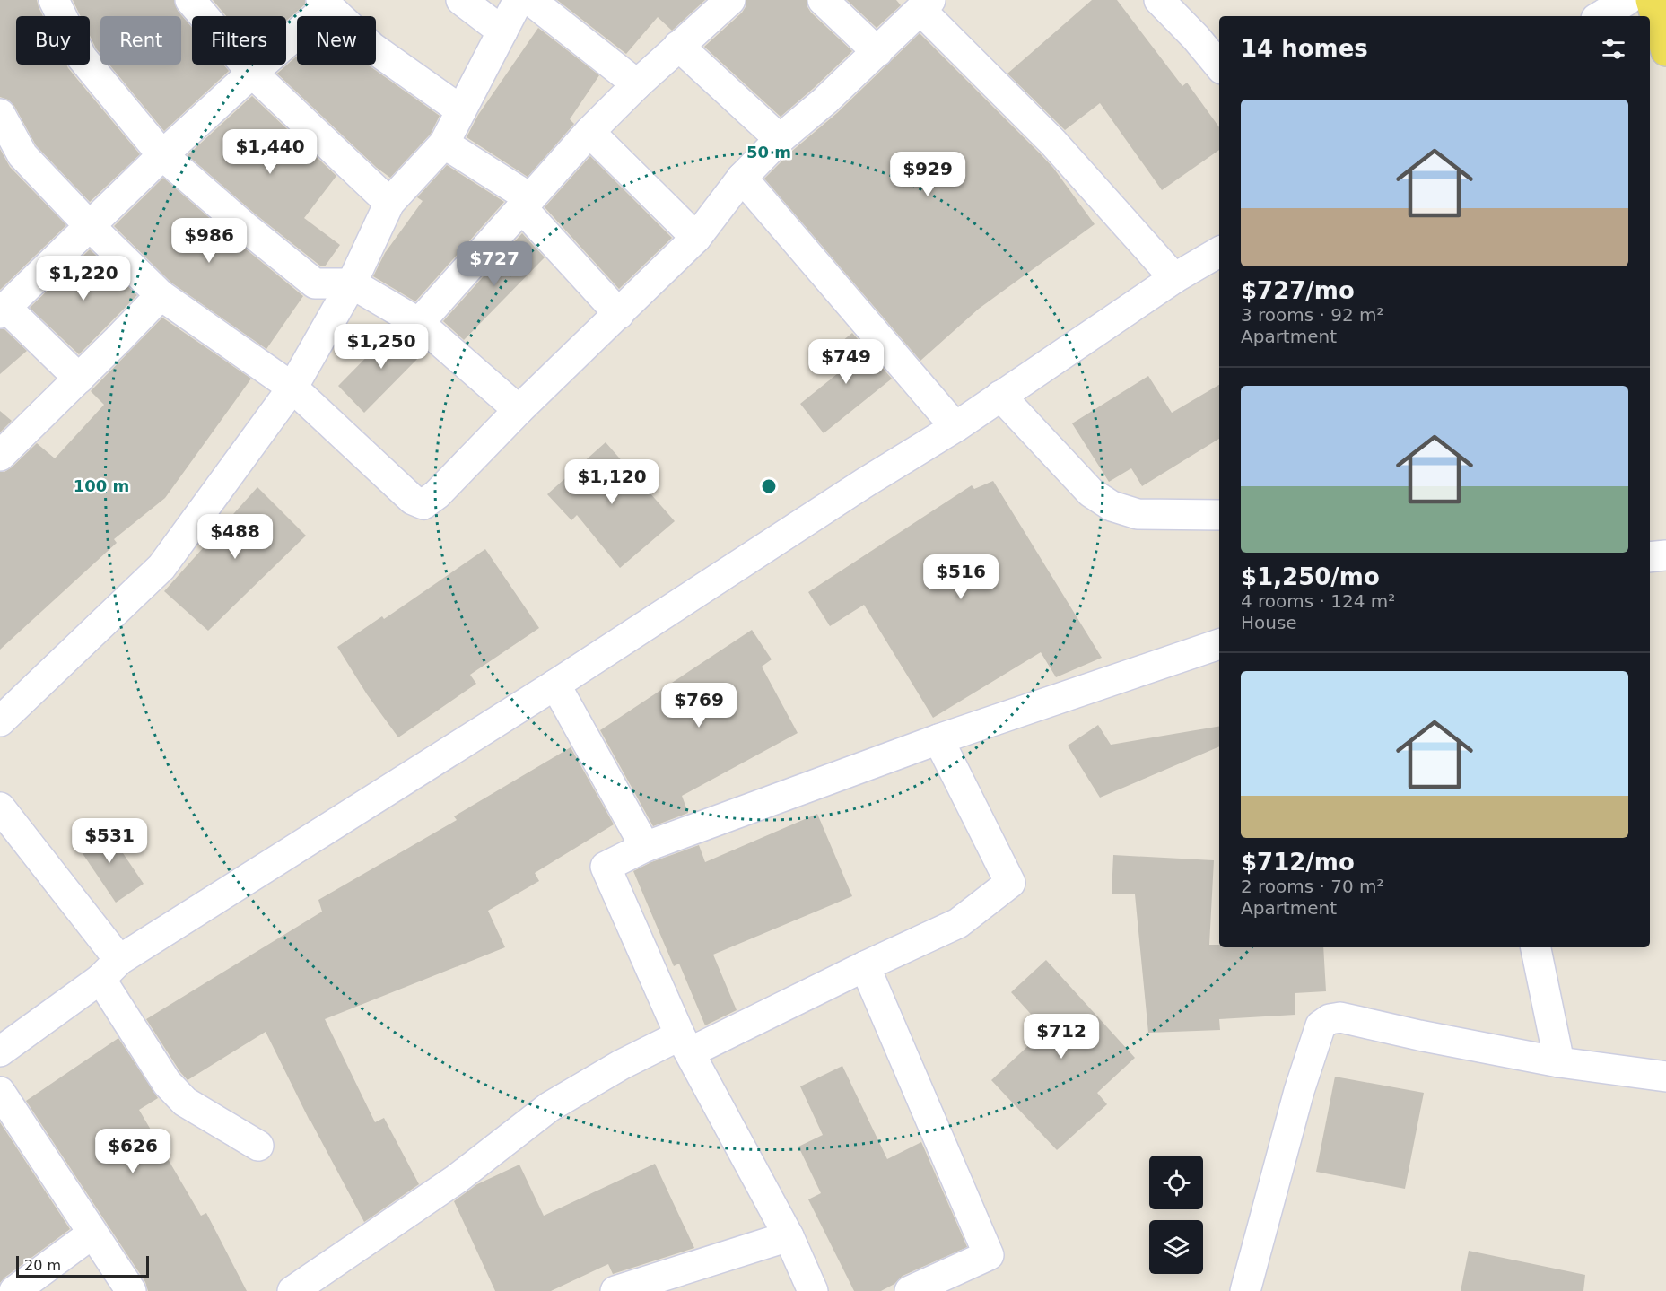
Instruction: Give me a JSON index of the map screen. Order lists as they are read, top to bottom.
{
  "scale_bar": "20 m",
  "page": {
    "chip": [
      "Buy",
      "Rent",
      "Filters",
      "New"
    ],
    "heading": "14 homes",
    "list": [
      {
        "name": "$727/mo",
        "note": "3 rooms · 92 m² · Apartment"
      },
      {
        "name": "$1,250/mo",
        "note": "4 rooms · 124 m² · House"
      },
      {
        "name": "$712/mo",
        "note": "2 rooms · 70 m² · Apartment"
      }
    ],
    "price": [
      "$1,440",
      "$929",
      "$986",
      "$727",
      "$1,220",
      "$1,250",
      "$749",
      "$1,120",
      "$488",
      "$516",
      "$769",
      "$531",
      "$712",
      "$626"
    ],
    "scale": "20 m"
  },
  "rings": ["50 m", "100 m"]
}
